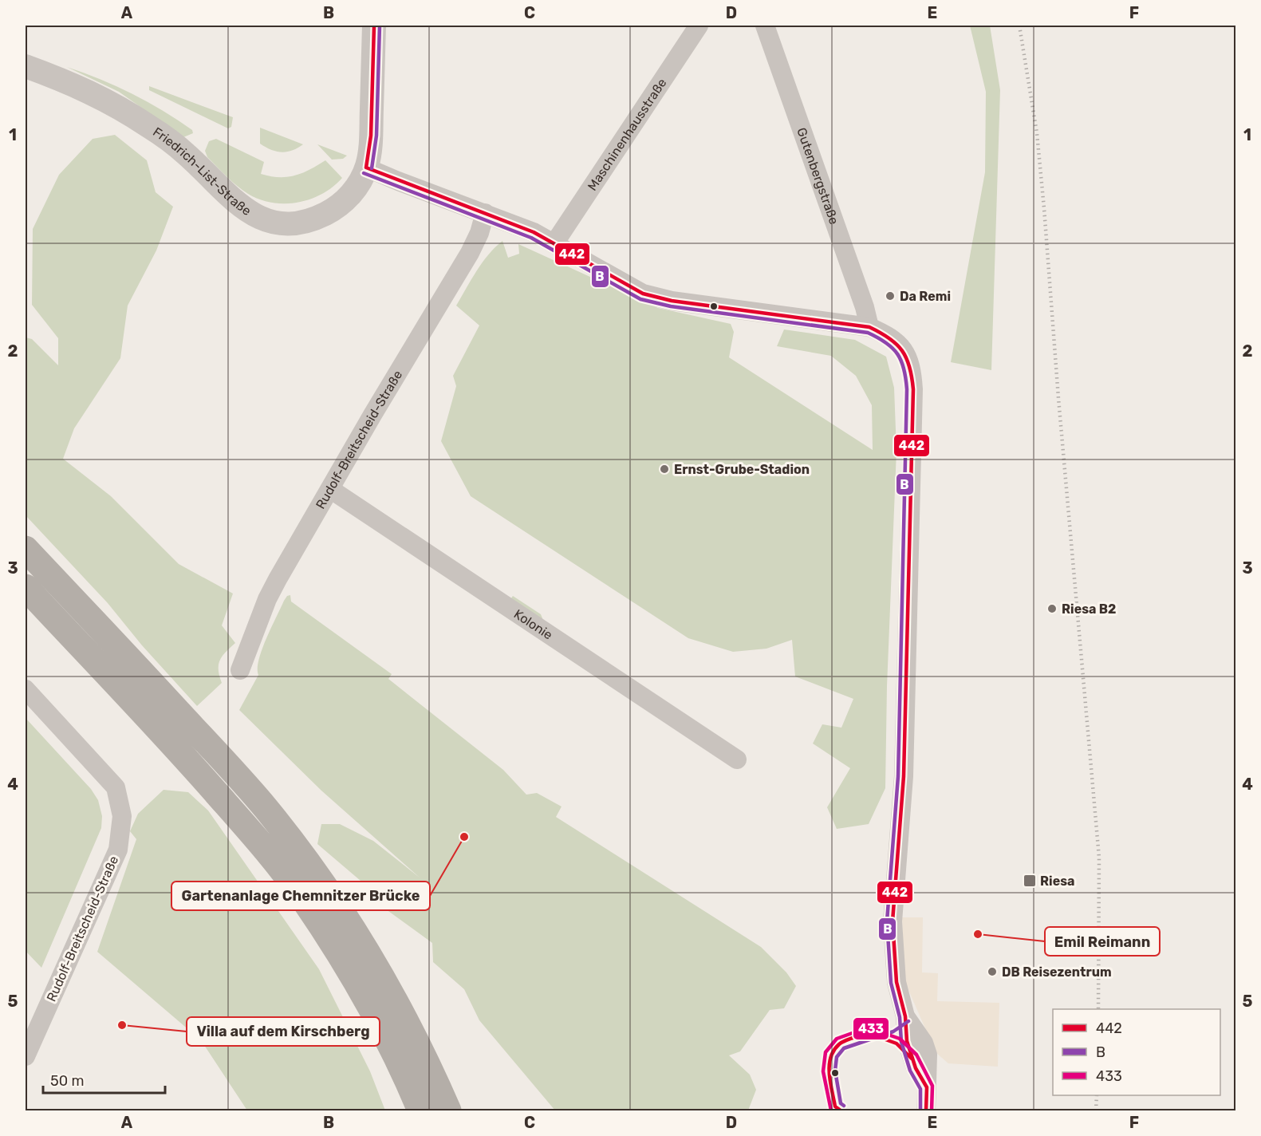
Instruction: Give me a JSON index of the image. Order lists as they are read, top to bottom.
{
  "streets": {
    "street": [
      "Maschinenhausstraße",
      "Friedrich-List-Straße",
      "Gutenbergstraße",
      "Rudolf-Breitscheid-Straße",
      "Kolonie"
    ]
  },
  "crossings": [
    ["Rudolf-Breitscheid-Straße", "Kolonie"]
  ],
  "places": {
    "other": [
      "Da Remi",
      "Ernst-Grube-Stadion",
      "Riesa B2",
      "Gartenanlage Chemnitzer Brücke",
      "Emil Reimann",
      "DB Reisezentrum",
      "Villa auf dem Kirschberg"
    ],
    "transit": ["Riesa"]
  },
  "lines": ["transit line 442", "transit line B", "transit line 433"],
  "legend": ["442", "B", "433"],
  "scale_bar": "50 m",
  "grid": {
    "columns": [
      "A",
      "B",
      "C",
      "D",
      "E",
      "F"
    ],
    "rows": [
      "1",
      "2",
      "3",
      "4",
      "5"
    ]
  }
}
